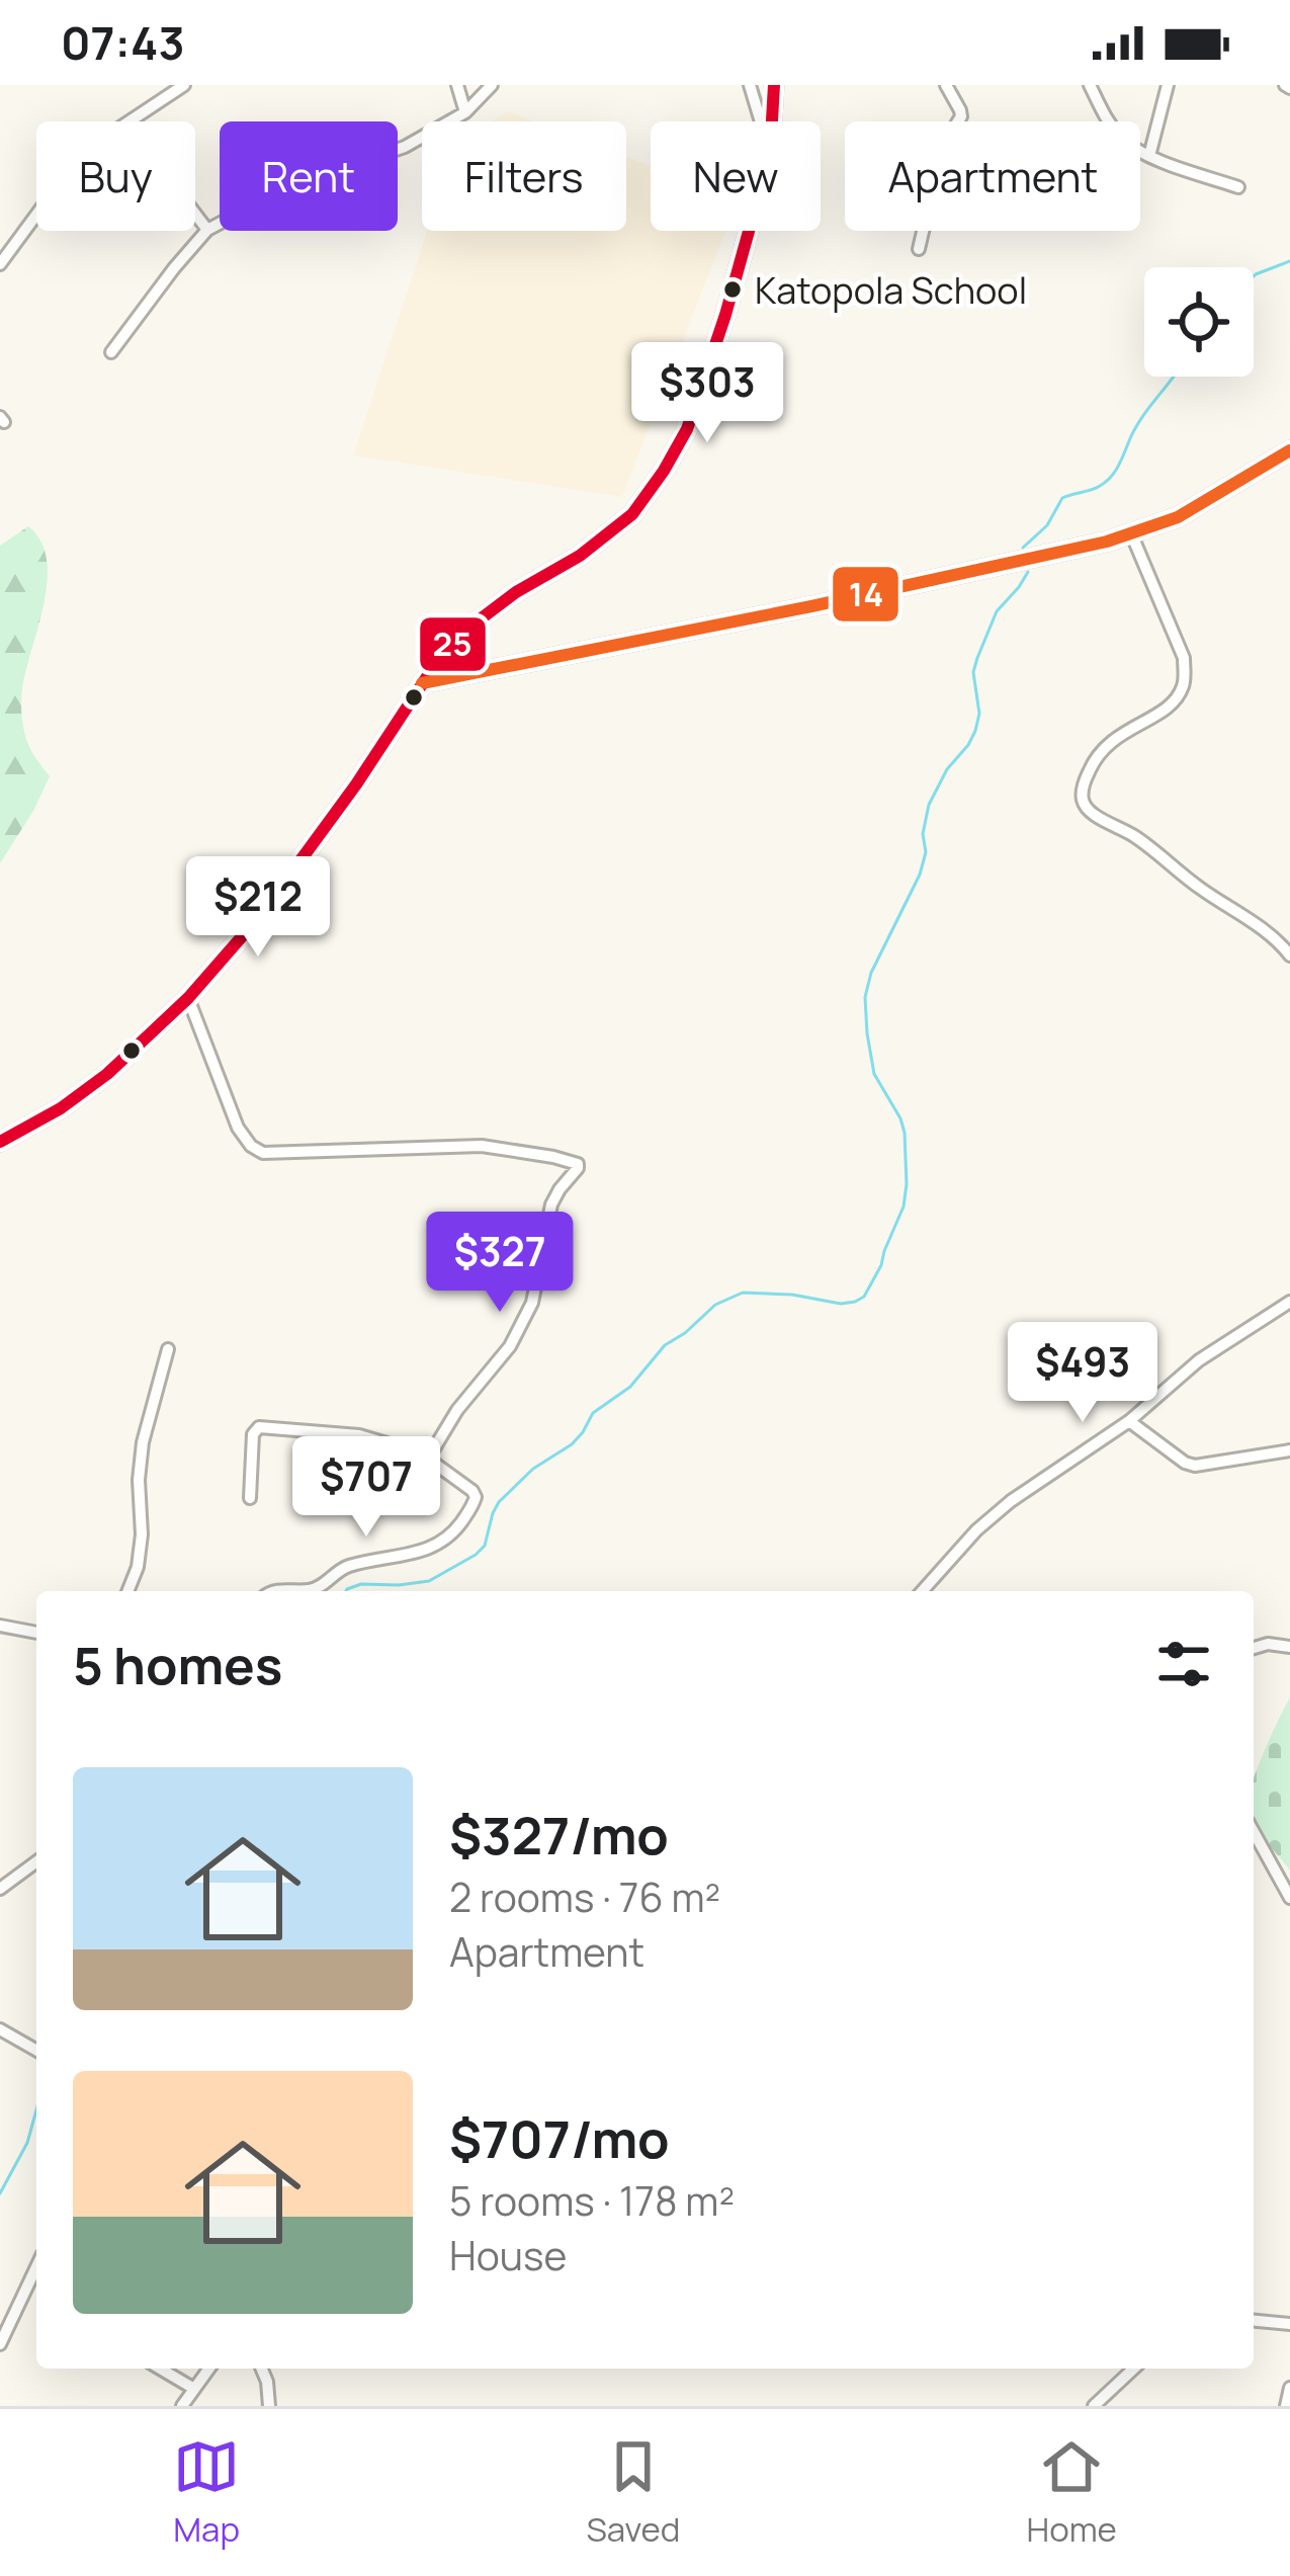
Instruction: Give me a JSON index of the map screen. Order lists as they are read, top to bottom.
{
  "places": ["Katopola School"],
  "lines": ["transit line 25", "transit line 14"],
  "page": {
    "status": "07:43",
    "chip": [
      "Buy",
      "Rent",
      "Filters",
      "New",
      "Apartment"
    ],
    "price": [
      "$303",
      "$212",
      "$327",
      "$493",
      "$707"
    ],
    "heading": "5 homes",
    "list": [
      {
        "name": "$327/mo",
        "note": "2 rooms · 76 m² · Apartment"
      },
      {
        "name": "$707/mo",
        "note": "5 rooms · 178 m² · House"
      }
    ],
    "tabs": ["Map", "Saved", "Home"]
  }
}
